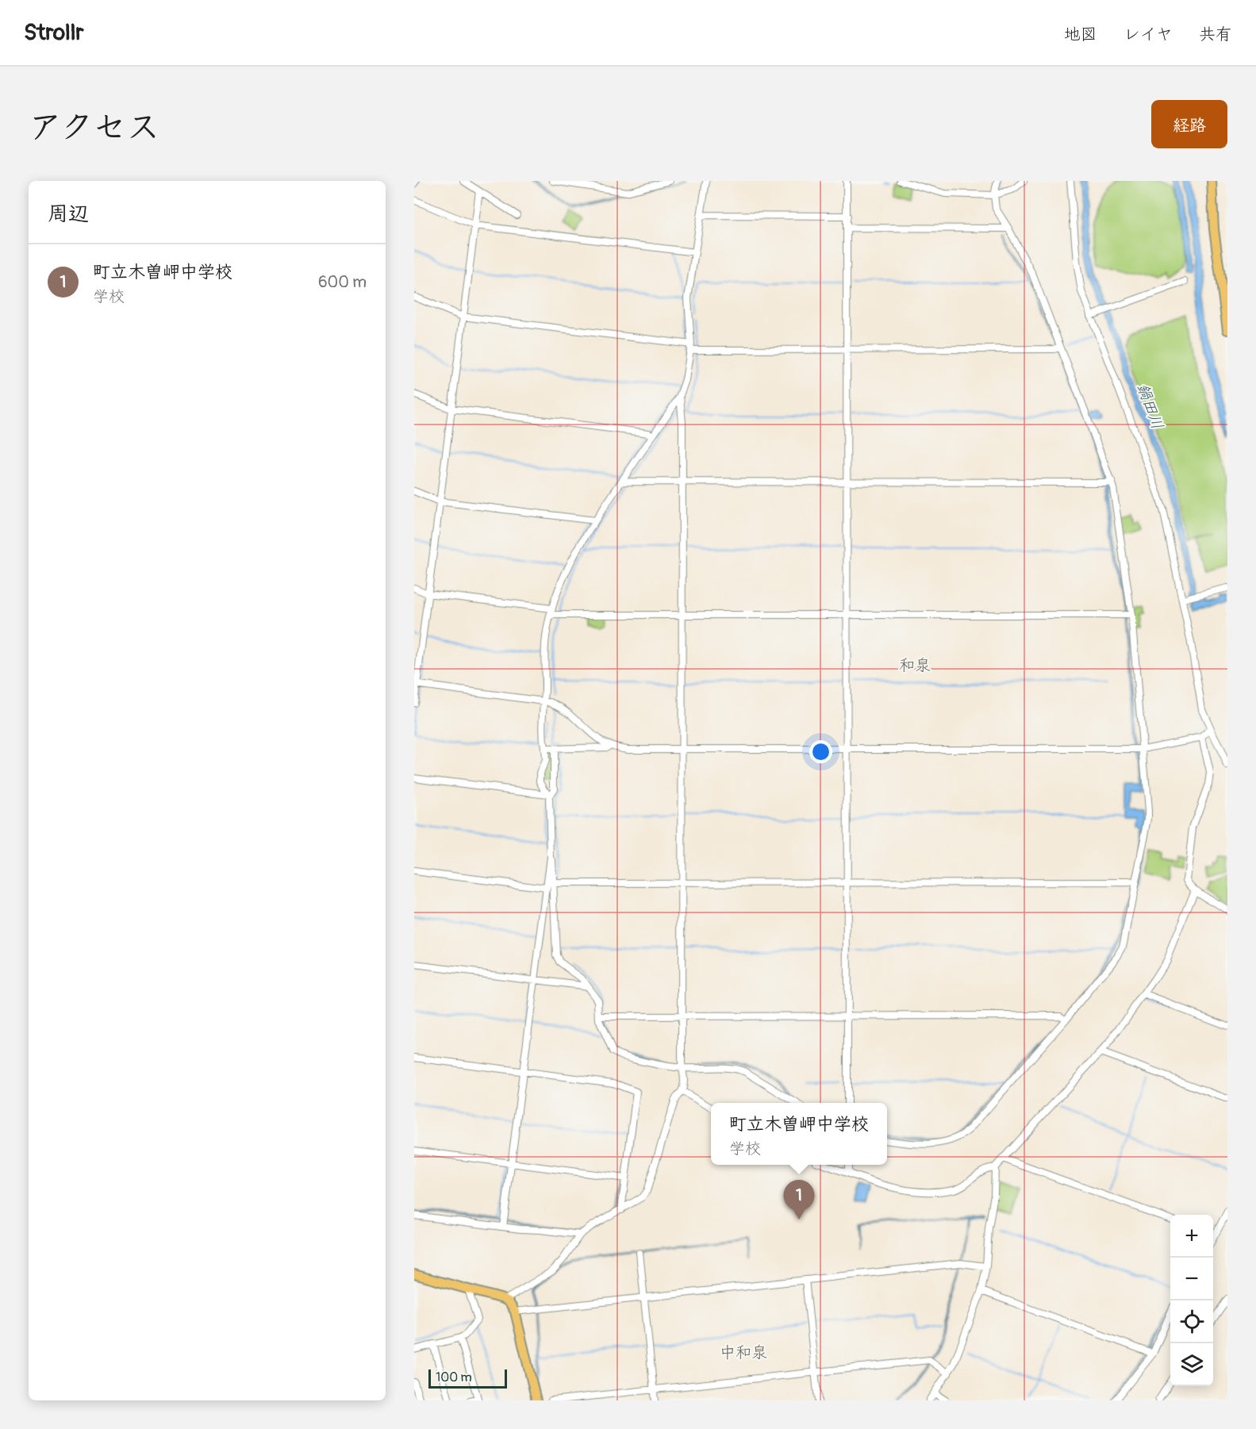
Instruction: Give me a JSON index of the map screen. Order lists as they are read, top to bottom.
{
  "districts": ["和泉", "中和泉"],
  "water": ["鍋田川"],
  "scale_bar": "100 m",
  "page": {
    "header": "Strollr",
    "nav": ["地図", "レイヤ", "共有"],
    "title": "アクセス",
    "buttons": "経路",
    "heading": "周辺",
    "list": [
      {
        "mark": "1",
        "name": "町立木曽岬中学校",
        "note": "学校",
        "value": "600 m"
      }
    ],
    "popup": ["町立木曽岬中学校", "学校"],
    "pins": "1",
    "map_buttons": ["+", "−"],
    "scale": "100 m"
  }
}
